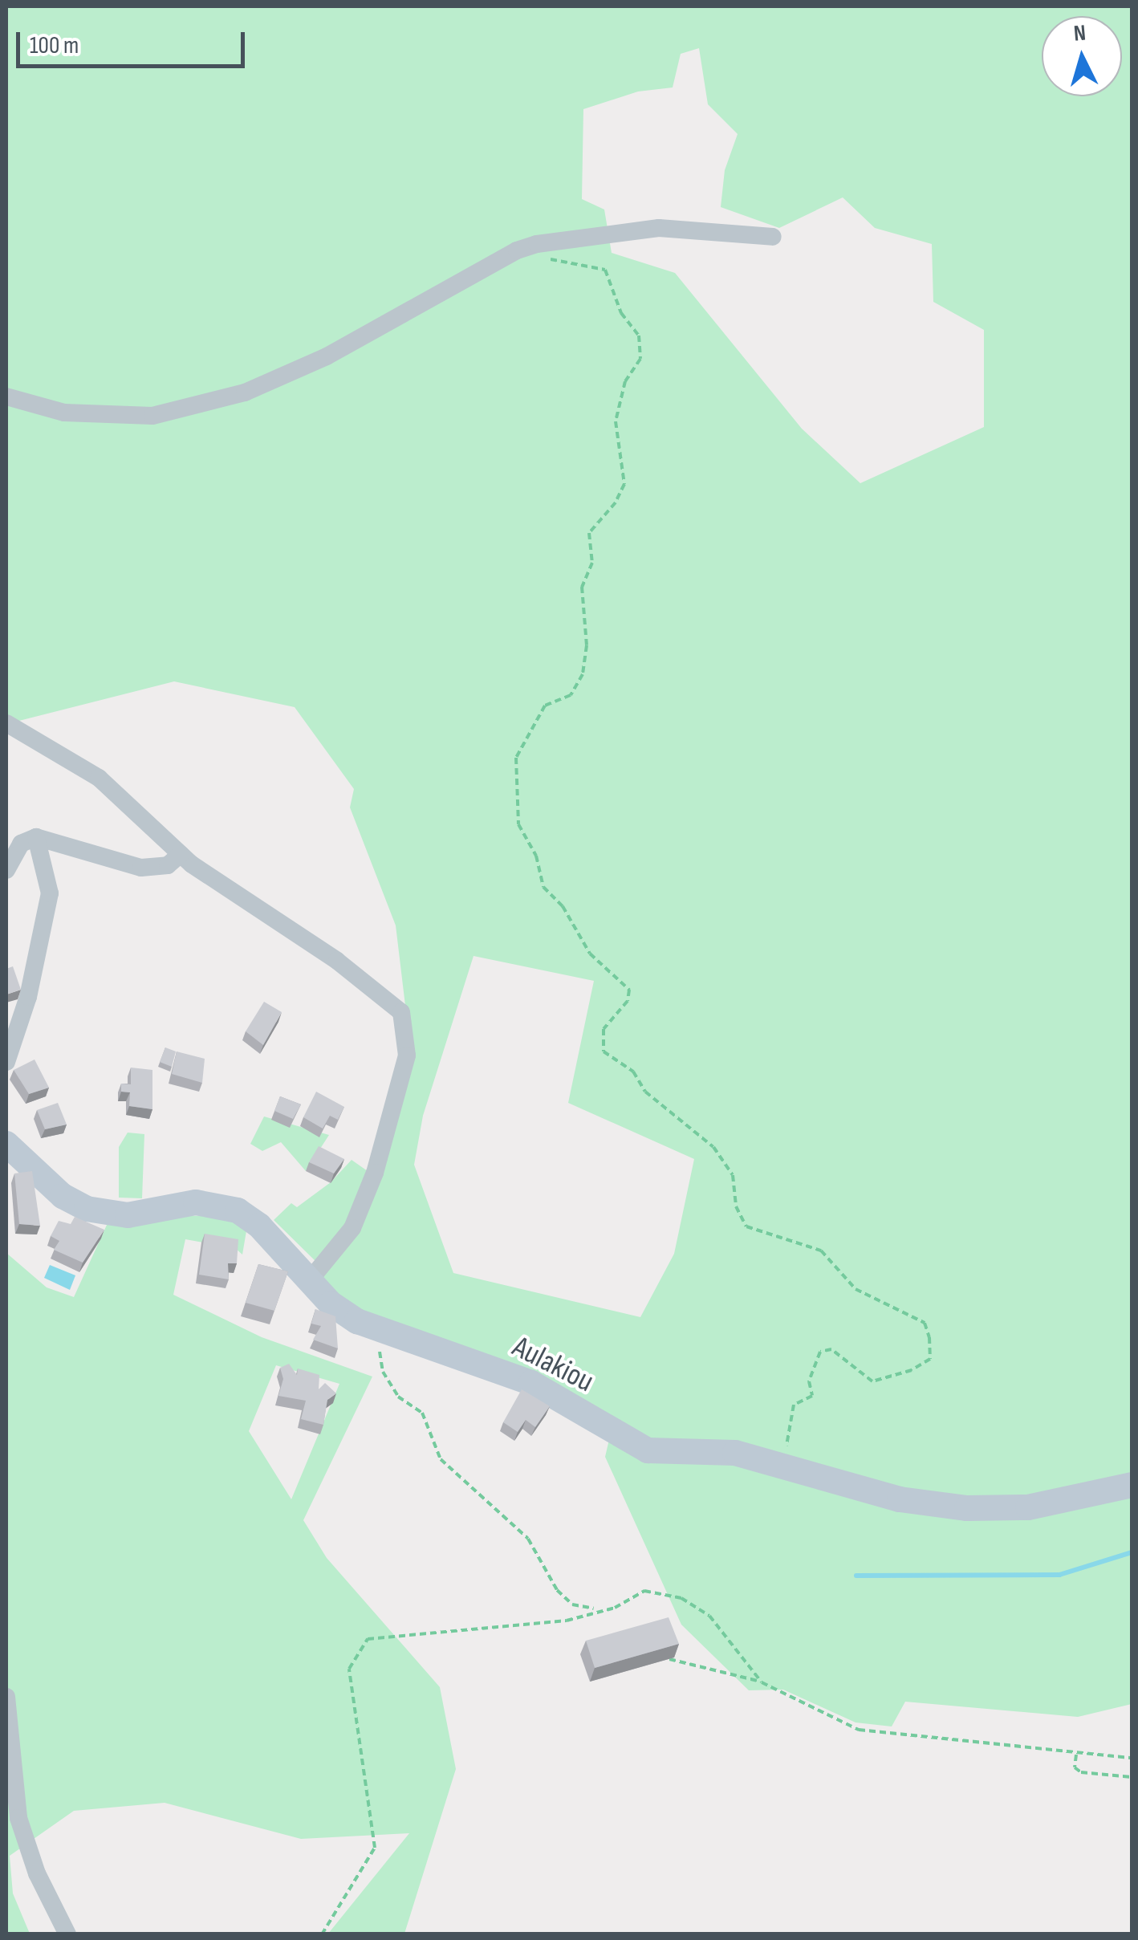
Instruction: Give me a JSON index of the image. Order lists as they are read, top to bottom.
{
  "streets": {
    "street": ["Aulakiou"]
  },
  "scale_bar": "100 m",
  "north": "top"
}
